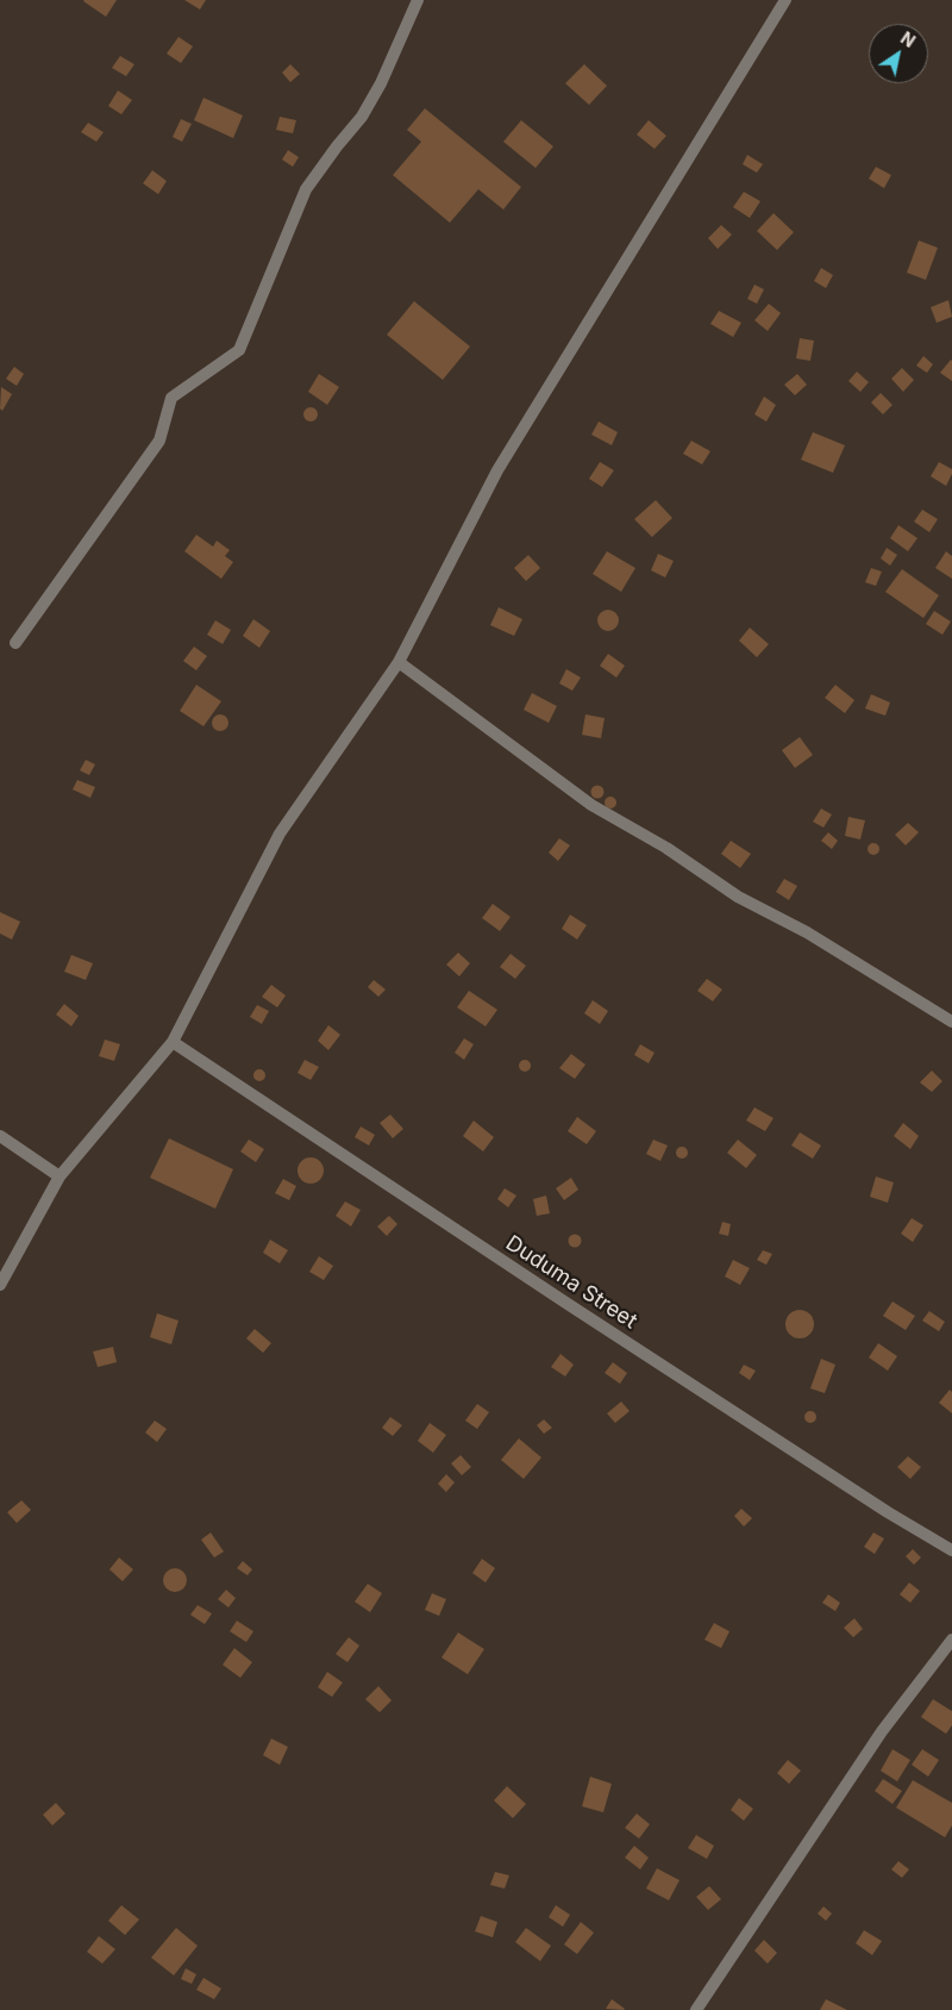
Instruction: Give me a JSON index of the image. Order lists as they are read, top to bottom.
{
  "streets": {
    "street": ["Duduma Street"]
  },
  "north": "top right"
}
